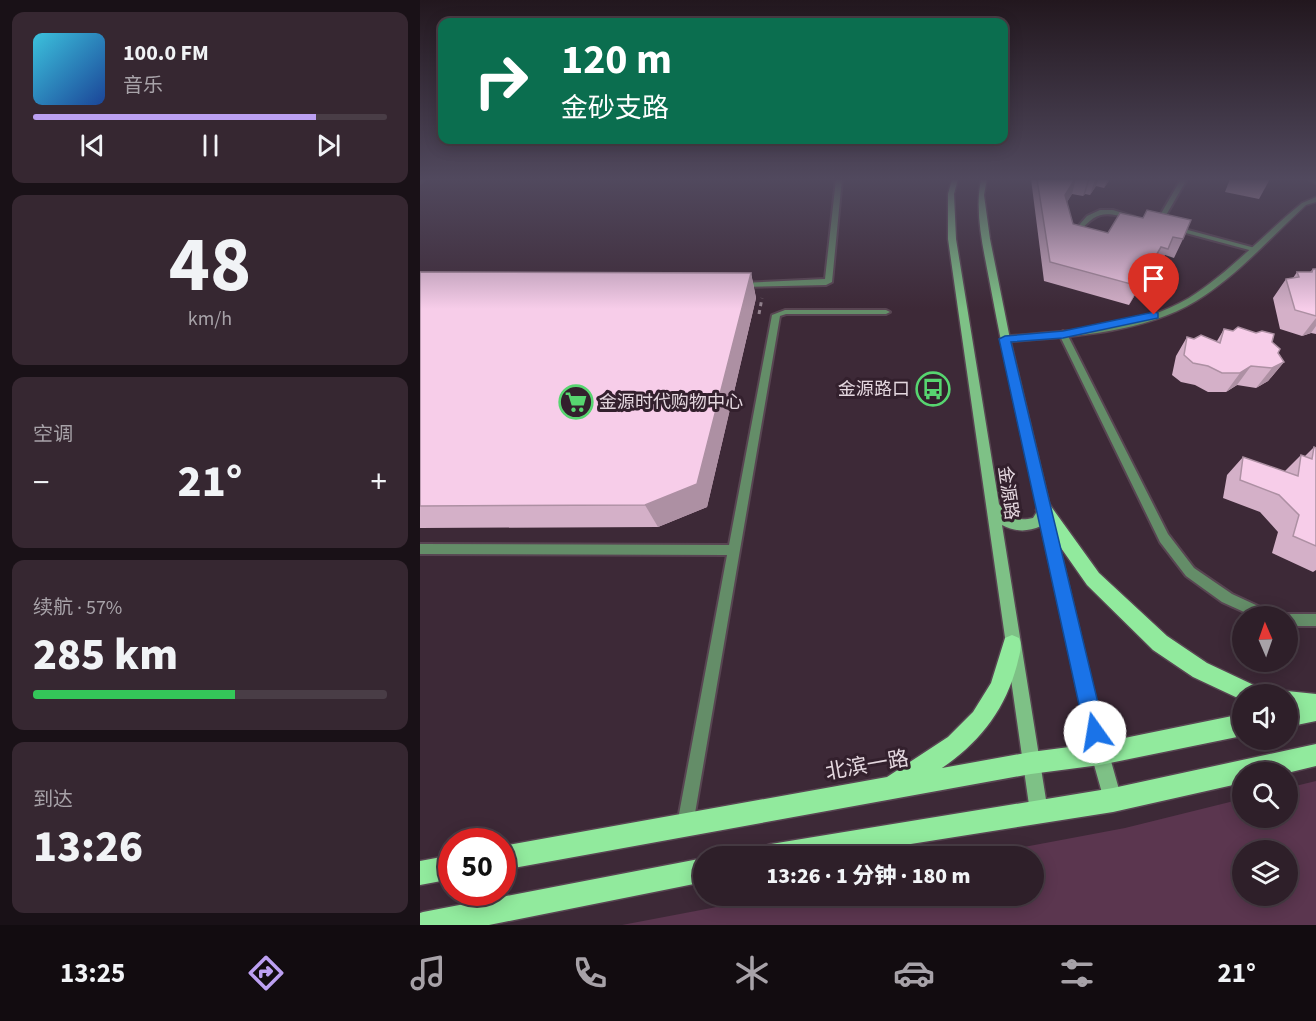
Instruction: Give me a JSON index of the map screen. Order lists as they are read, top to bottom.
{
  "streets": {
    "main road": ["金源路", "北滨一路"]
  },
  "crossings": [
    ["金源路", "北滨一路"]
  ],
  "places": {
    "bus stop": ["金源路口"],
    "supermarket": ["金源时代购物中心"]
  },
  "north": "top",
  "page": {
    "turn": ["120 m", "金砂支路"],
    "song": ["100.0 FM", "音乐"],
    "tile": [
      ["48", "km/h"],
      "空调",
      ["续航 · 57%", "285 km"],
      ["到达", "13:26"]
    ],
    "heat": ["−", "21°", "+"],
    "limit": "50",
    "trip": "13:26 · 1 分钟 · 180 m",
    "tabs": ["13:25", "21°"]
  }
}
